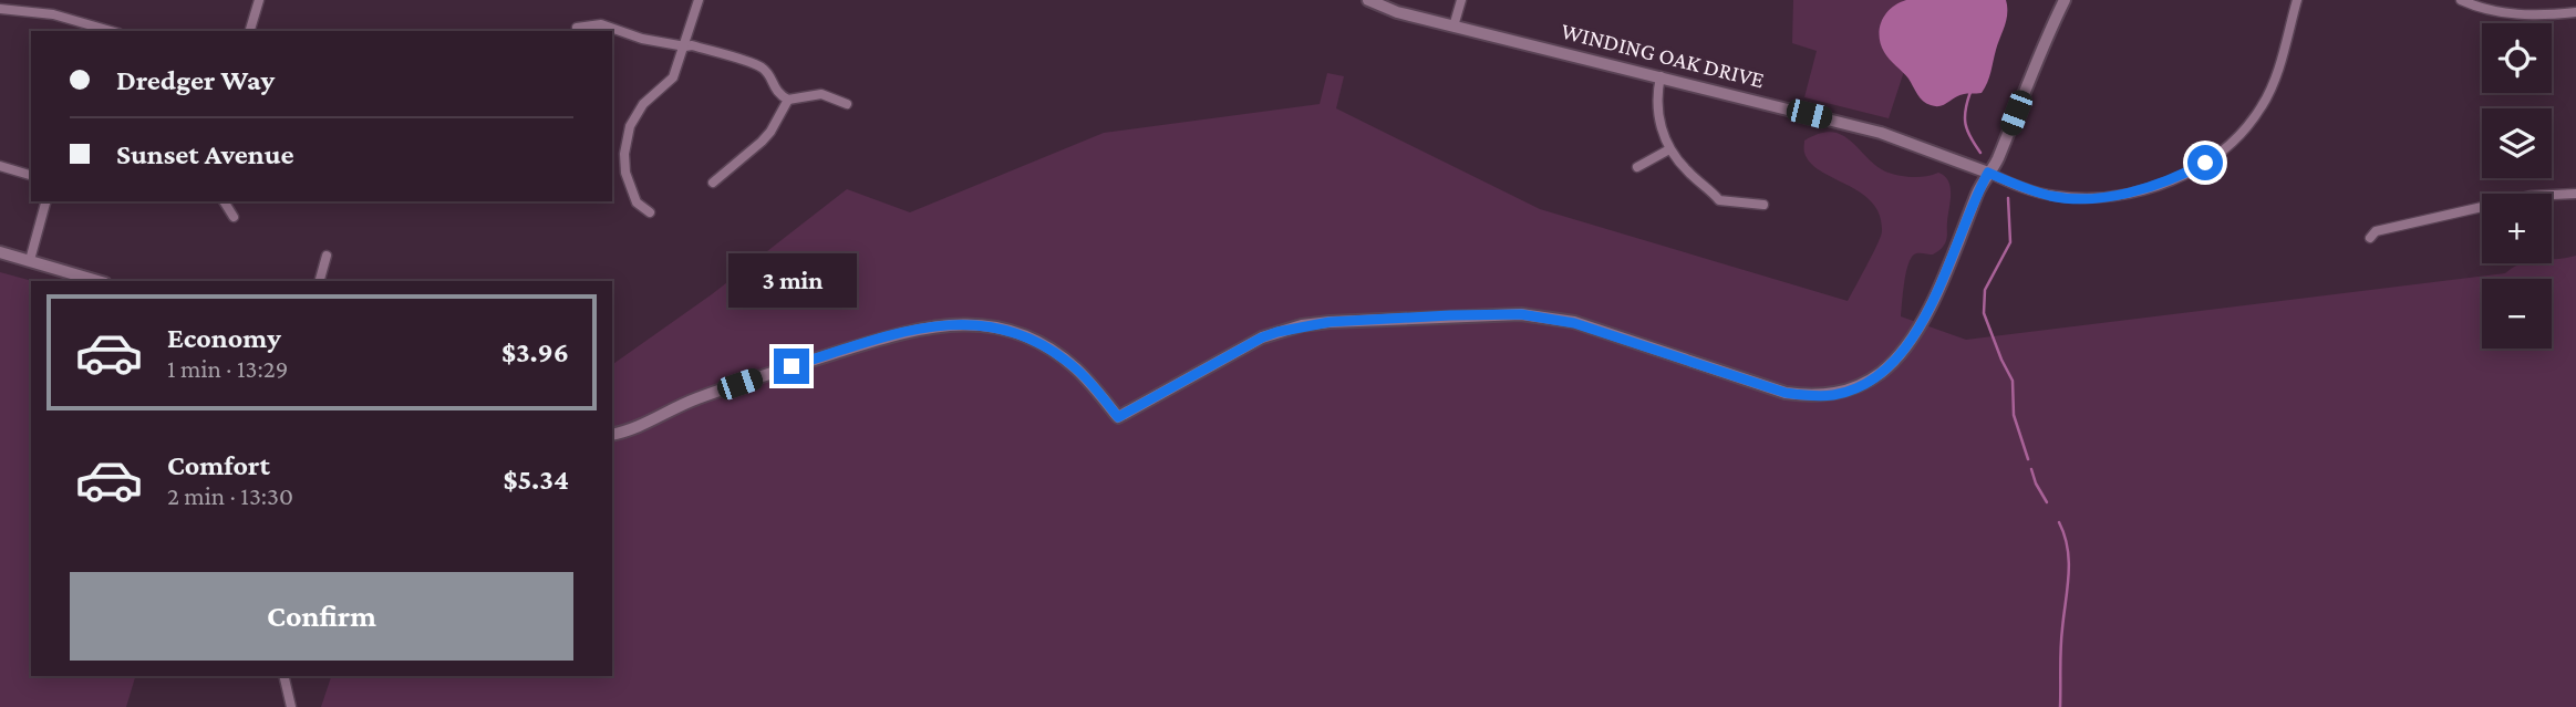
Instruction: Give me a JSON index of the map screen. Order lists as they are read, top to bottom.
{
  "streets": {
    "street": ["WINDING OAK DRIVE"]
  },
  "page": {
    "map_buttons": ["+", "−"],
    "banner": ["Dredger Way", "Sunset Avenue"],
    "bubble": "3 min",
    "list": [
      {
        "name": "Economy",
        "note": "1 min · 13:29",
        "value": "$3.96"
      },
      {
        "name": "Comfort",
        "note": "2 min · 13:30",
        "value": "$5.34"
      }
    ],
    "buttons": "Confirm"
  }
}
